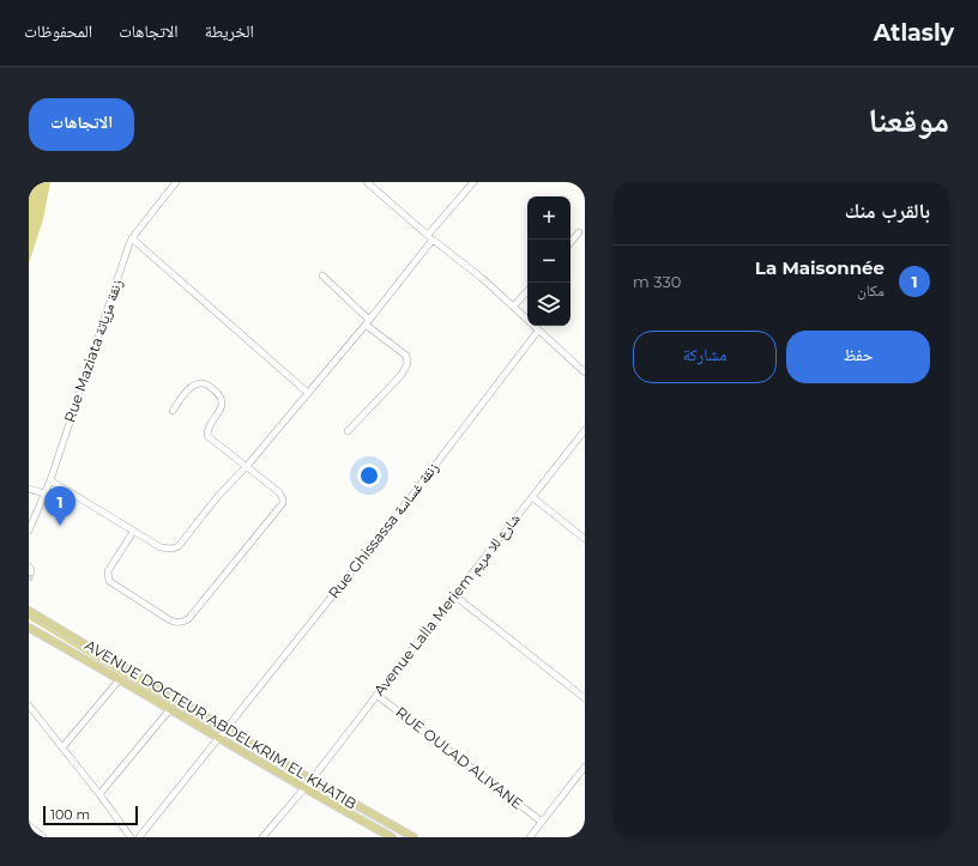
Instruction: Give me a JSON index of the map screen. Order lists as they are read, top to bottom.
{
  "streets": {
    "main road": ["AVENUE DOCTEUR ABDELKRIM EL KHATIB"],
    "street": [
      "Rue Maziata زنقة مزياتة",
      "Rue Ghissassa زنقة غساسة",
      "Avenue Lalla Meriem شارع للا مريم",
      "RUE OULAD ALIYANE"
    ]
  },
  "crossings": [
    ["Rue Ghissassa زنقة غساسة", "AVENUE DOCTEUR ABDELKRIM EL KHATIB"],
    ["Avenue Lalla Meriem شارع للا مريم", "AVENUE DOCTEUR ABDELKRIM EL KHATIB"],
    ["Avenue Lalla Meriem شارع للا مريم", "RUE OULAD ALIYANE"]
  ],
  "scale_bar": "100 m",
  "page": {
    "header": "Atlasly",
    "nav": ["الخريطة", "الاتجاهات", "المحفوظات"],
    "title": "موقعنا",
    "buttons": [
      "الاتجاهات",
      ["حفظ", "مشاركة"]
    ],
    "heading": "بالقرب منك",
    "map_buttons": ["+", "−"],
    "list": [
      {
        "mark": "1",
        "name": "La Maisonnée",
        "note": "مكان",
        "value": "330 m"
      }
    ],
    "pins": "1",
    "scale": "100 m"
  }
}
